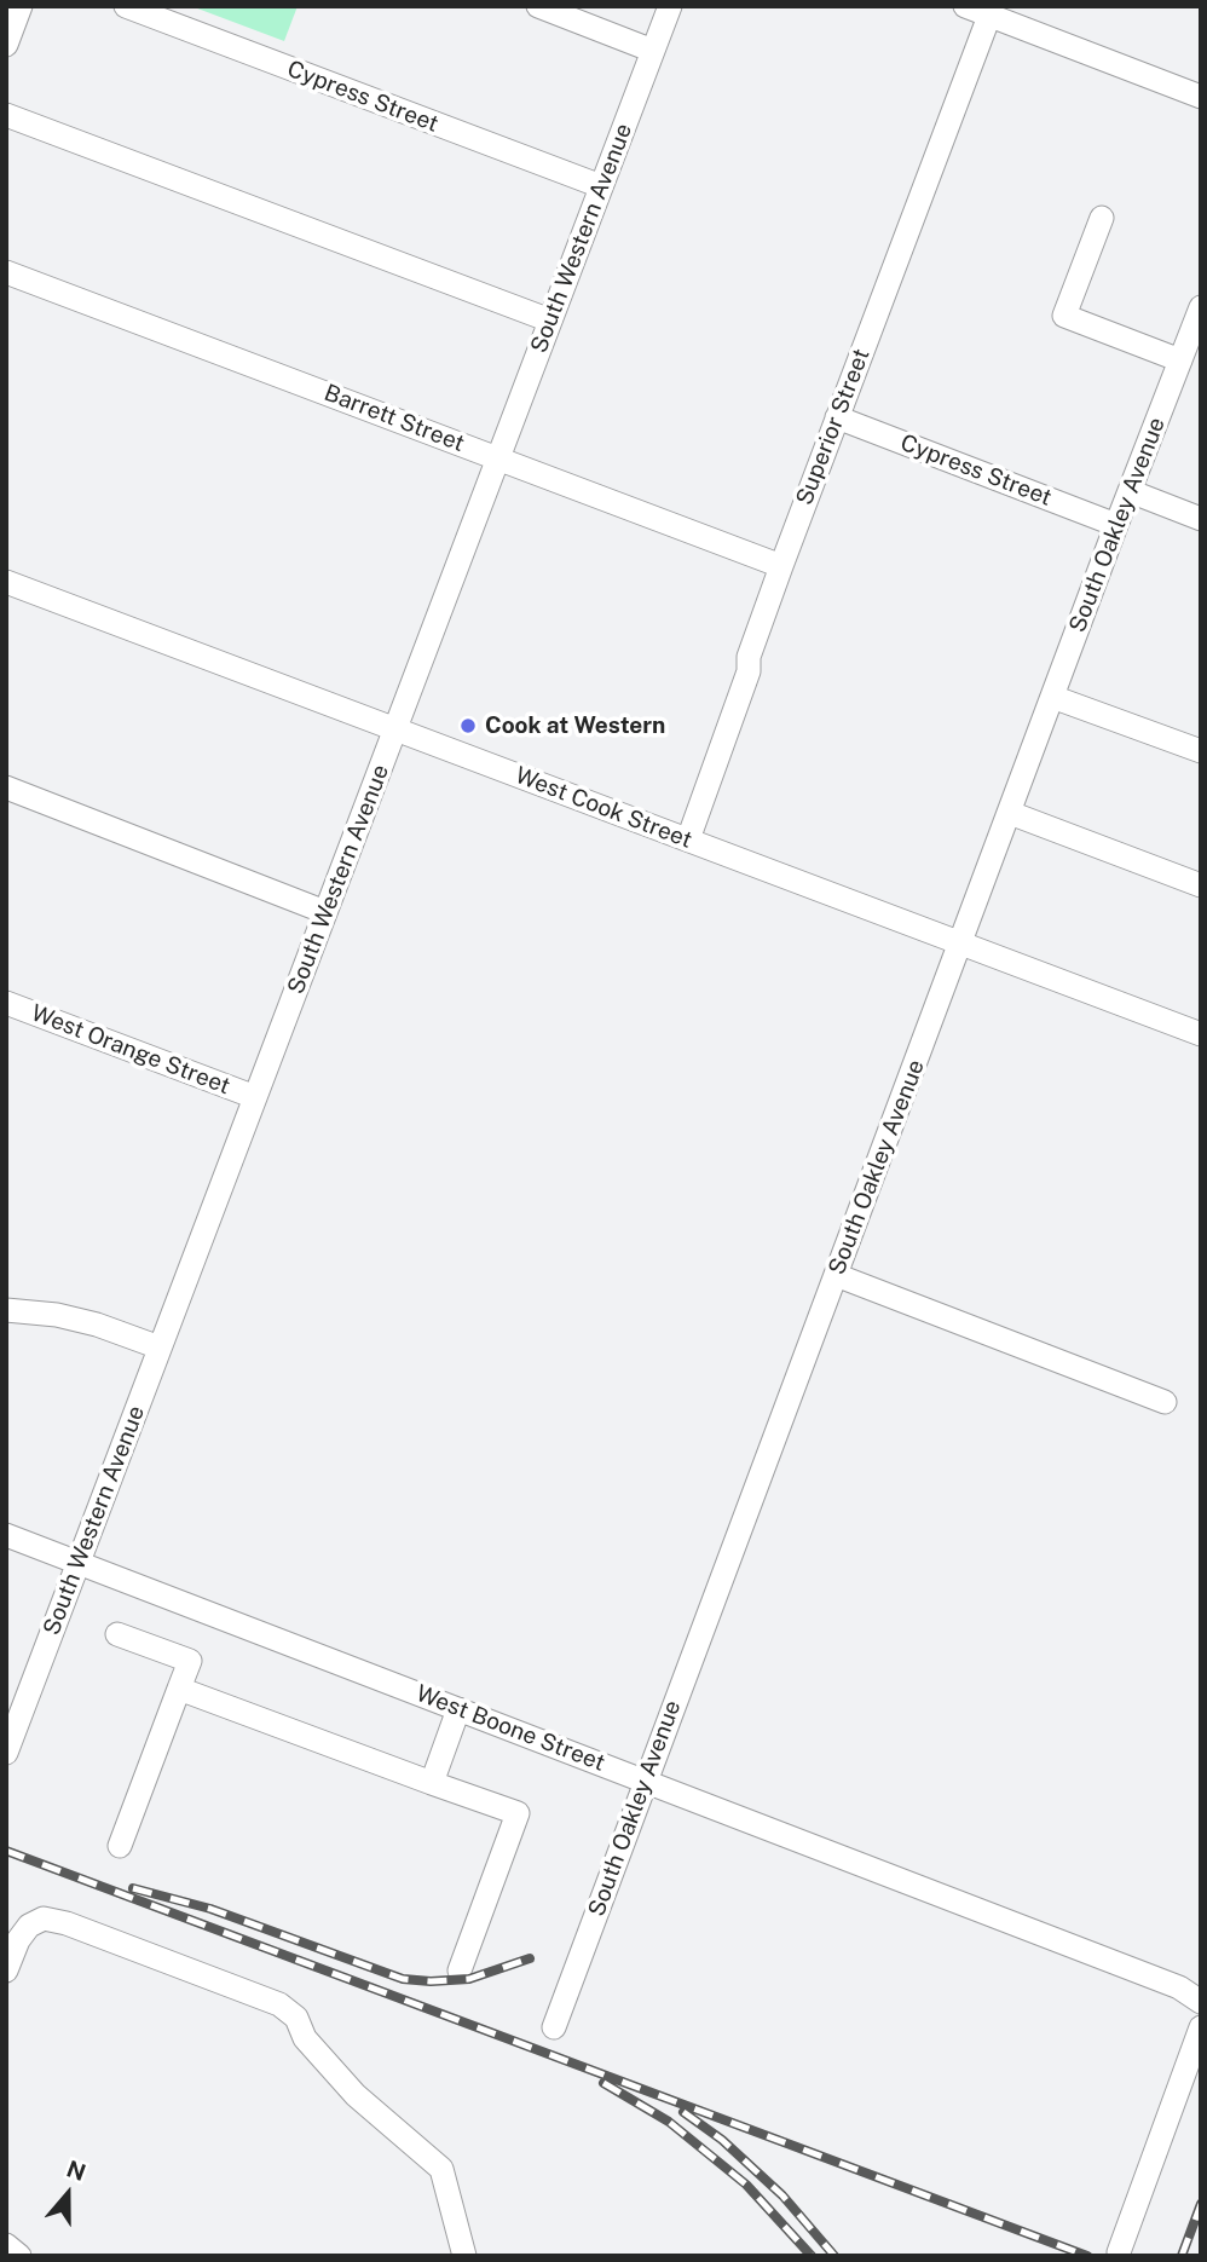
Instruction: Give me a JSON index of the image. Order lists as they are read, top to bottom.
{
  "streets": {
    "street": [
      "Cypress Street",
      "South Western Avenue",
      "Barrett Street",
      "Superior Street",
      "South Oakley Avenue",
      "West Cook Street",
      "West Orange Street",
      "West Boone Street"
    ]
  },
  "crossings": [
    ["Cypress Street", "South Western Avenue"],
    ["Cypress Street", "Superior Street"],
    ["Cypress Street", "South Oakley Avenue"],
    ["South Western Avenue", "Barrett Street"],
    ["South Western Avenue", "West Cook Street"],
    ["South Western Avenue", "West Orange Street"],
    ["South Western Avenue", "West Boone Street"],
    ["Barrett Street", "Superior Street"],
    ["Superior Street", "West Cook Street"],
    ["South Oakley Avenue", "West Cook Street"],
    ["South Oakley Avenue", "West Boone Street"]
  ],
  "places": ["Cook at Western"],
  "north": "top"
}
